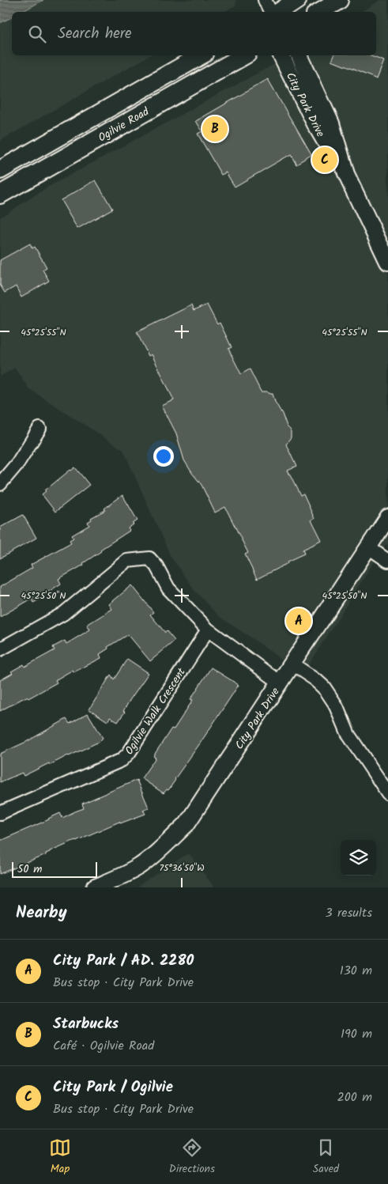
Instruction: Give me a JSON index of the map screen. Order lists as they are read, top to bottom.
{
  "streets": {
    "main road": ["Ogilvie Road"],
    "street": ["City Park Drive", "Ogilvie Walk Crescent"]
  },
  "scale_bar": "50 m",
  "page": {
    "search": "Search here",
    "pins": ["B", "C", "A"],
    "scale": "50 m",
    "heading": ["Nearby", "3 results"],
    "list": [
      {
        "mark": "A",
        "name": "City Park / AD. 2280",
        "note": "Bus stop · City Park Drive",
        "value": "130 m"
      },
      {
        "mark": "B",
        "name": "Starbucks",
        "note": "Café · Ogilvie Road",
        "value": "190 m"
      },
      {
        "mark": "C",
        "name": "City Park / Ogilvie",
        "note": "Bus stop · City Park Drive",
        "value": "200 m"
      }
    ],
    "nav": ["Map", "Directions", "Saved"]
  },
  "coordinates": ["45°25'55\"N", "45°25'50\"N", "75°36'50\"W"]
}
